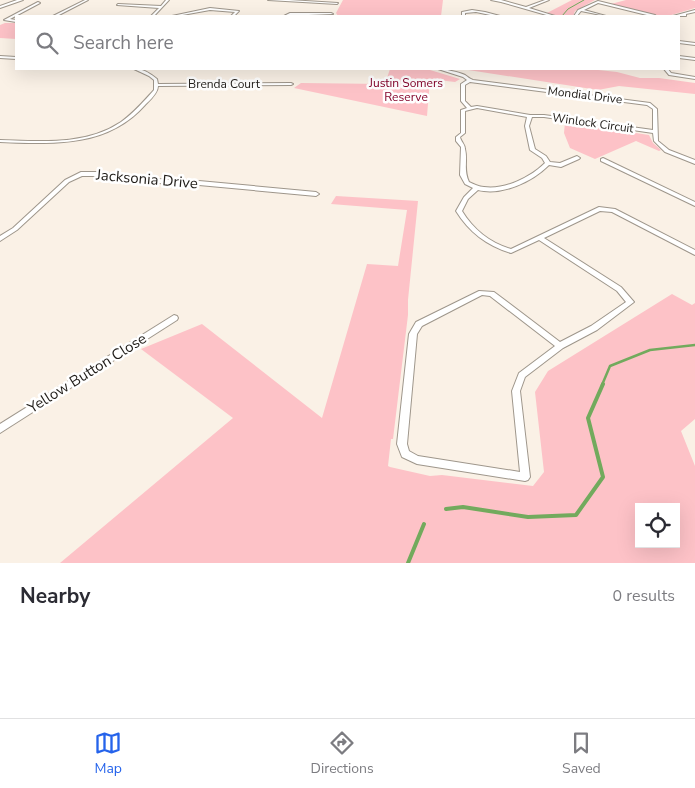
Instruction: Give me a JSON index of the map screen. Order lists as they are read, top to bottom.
{
  "streets": {
    "street": [
      "Brenda Court",
      "Mondial Drive",
      "Winlock Circuit",
      "Jacksonia Drive",
      "Yellow Button Close"
    ]
  },
  "crossings": [
    ["Mondial Drive", "Winlock Circuit"]
  ],
  "parks": ["Justin Somers Reserve"],
  "page": {
    "search": "Search here",
    "heading": ["Nearby", "0 results"],
    "nav": ["Map", "Directions", "Saved"]
  }
}
